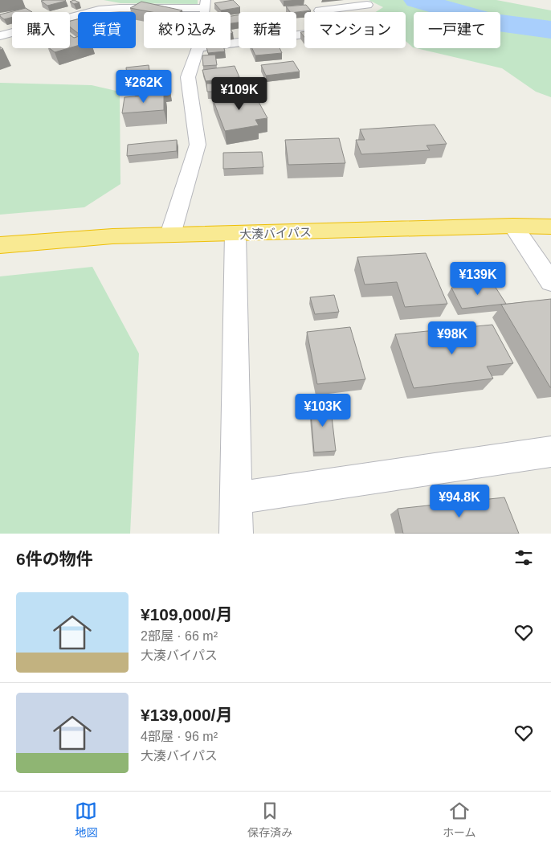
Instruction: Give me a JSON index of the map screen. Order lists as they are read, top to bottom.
{
  "streets": {
    "highway": ["大湊バイパス"]
  },
  "page": {
    "chip": [
      "購入",
      "賃貸",
      "絞り込み",
      "新着",
      "マンション",
      "一戸建て"
    ],
    "price": [
      "¥262K",
      "¥109K",
      "¥139K",
      "¥98K",
      "¥103K",
      "¥94.8K"
    ],
    "heading": "6件の物件",
    "list": [
      {
        "name": "¥109,000/月",
        "note": "2部屋 · 66 m² · 大湊バイパス"
      },
      {
        "name": "¥139,000/月",
        "note": "4部屋 · 96 m² · 大湊バイパス"
      }
    ],
    "tabs": ["地図", "保存済み", "ホーム"]
  }
}
